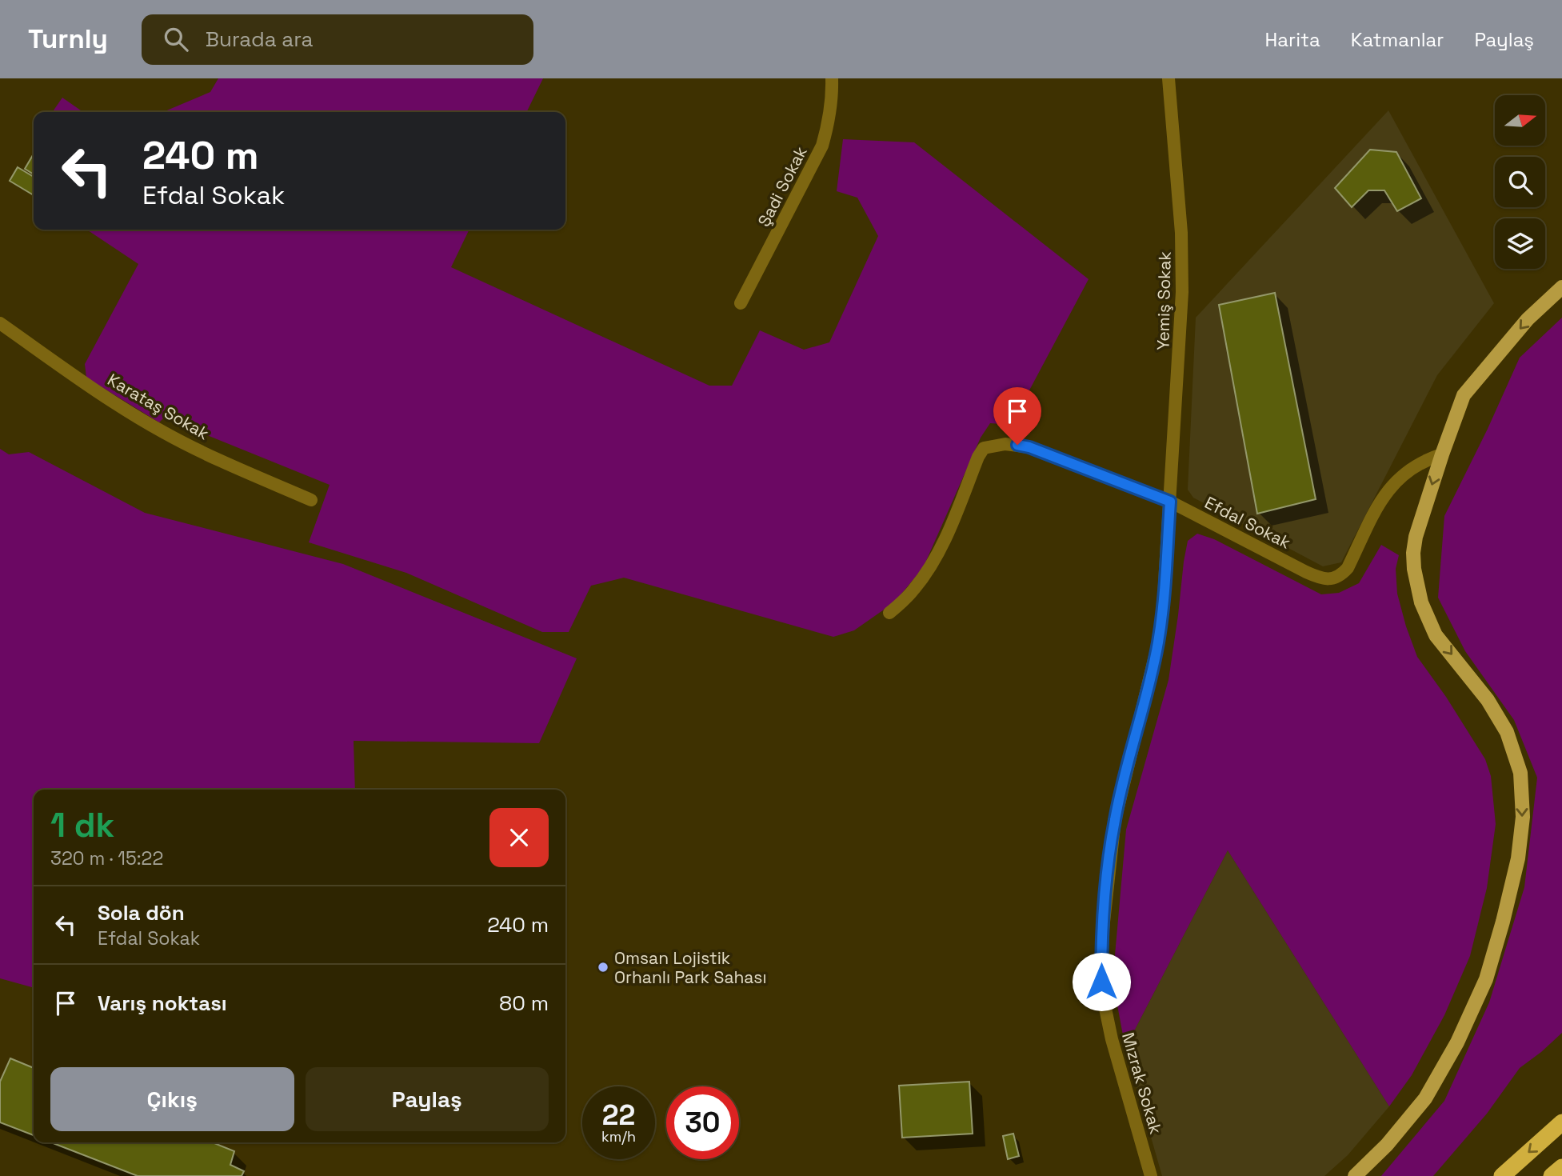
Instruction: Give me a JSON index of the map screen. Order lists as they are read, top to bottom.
{
  "streets": {
    "street": [
      "Şadi Sokak",
      "Yemiş Sokak",
      "Karataş Sokak",
      "Efdal Sokak",
      "Mızrak Sokak"
    ]
  },
  "crossings": [
    ["Yemiş Sokak", "Efdal Sokak"],
    ["Yemiş Sokak", "Mızrak Sokak"],
    ["Efdal Sokak", "Mızrak Sokak"]
  ],
  "places": ["Omsan Lojistik Orhanlı Park Sahası"],
  "north": "right",
  "page": {
    "header": "Turnly",
    "search": "Burada ara",
    "nav": ["Harita", "Katmanlar", "Paylaş"],
    "turn": ["240 m", "Efdal Sokak"],
    "heading": ["1 dk", "320 m · 15:22"],
    "list": [
      {
        "name": "Sola dön",
        "note": "Efdal Sokak",
        "value": "240 m"
      },
      {
        "name": "Varış noktası",
        "value": "80 m"
      }
    ],
    "buttons": ["Çıkış", "Paylaş"],
    "speed": "22 km/h",
    "limit": "30"
  }
}
